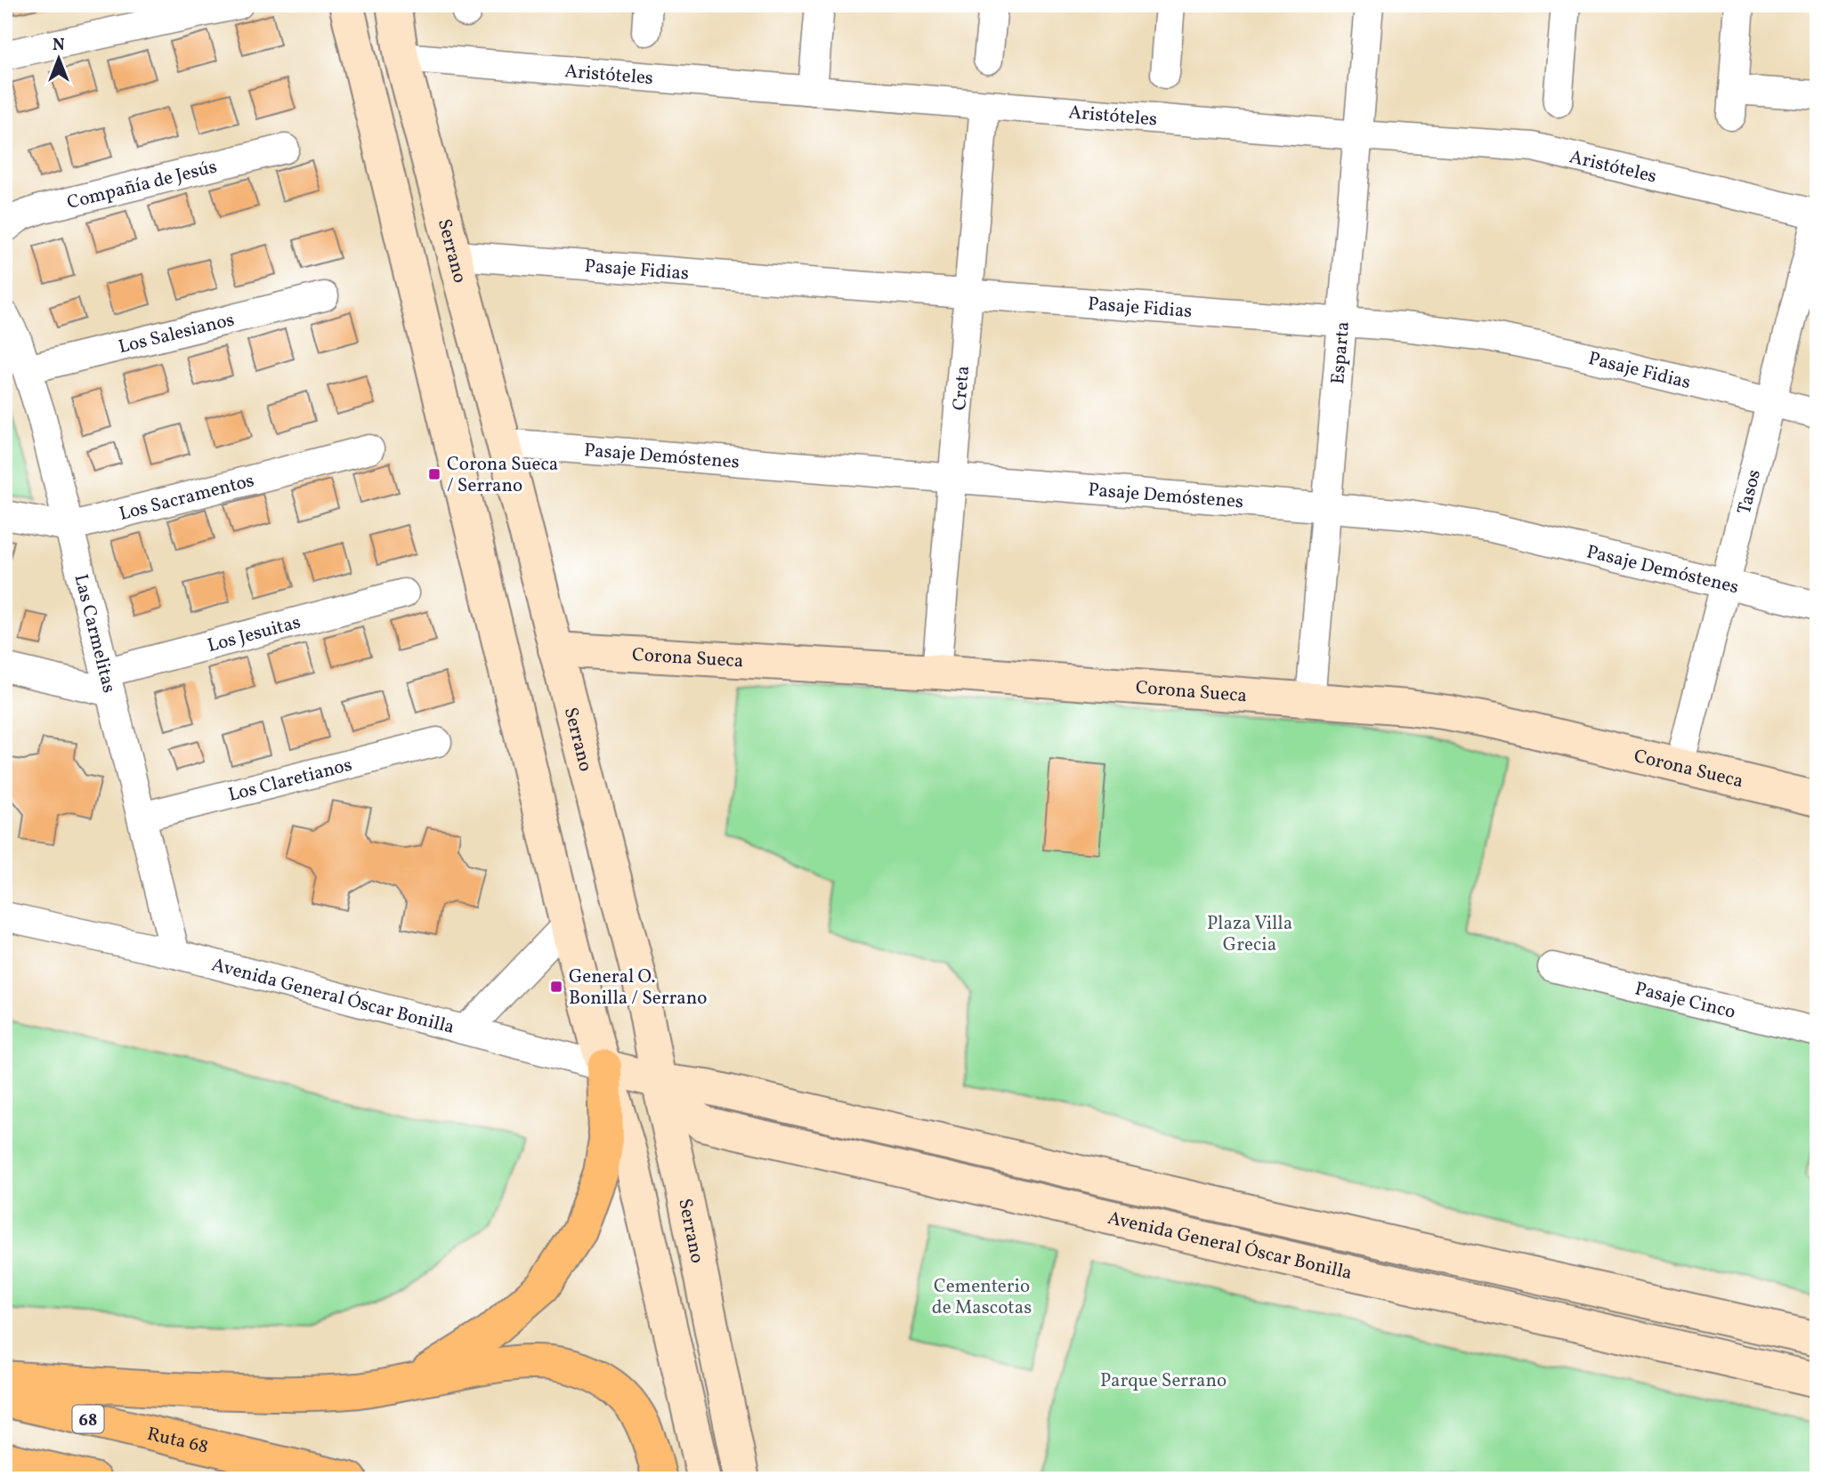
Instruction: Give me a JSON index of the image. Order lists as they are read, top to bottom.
{
  "streets": {
    "highway": ["68", "Ruta 68"],
    "main road": ["Serrano", "Corona Sueca", "Avenida General Óscar Bonilla"],
    "street": [
      "Aristóteles",
      "Compañía de Jesús",
      "Pasaje Fidias",
      "Los Salesianos",
      "Esparta",
      "Creta",
      "Pasaje Demóstenes",
      "Tasos",
      "Los Sacramentos",
      "Las Carmelitas",
      "Los Jesuitas",
      "Los Claretianos",
      "Pasaje Cinco"
    ]
  },
  "crossings": [
    ["Aristóteles", "Serrano"],
    ["Aristóteles", "Esparta"],
    ["Aristóteles", "Creta"],
    ["Aristóteles", "Tasos"],
    ["Serrano", "Pasaje Fidias"],
    ["Serrano", "Pasaje Demóstenes"],
    ["Serrano", "Corona Sueca"],
    ["Serrano", "Avenida General Óscar Bonilla"],
    ["Pasaje Fidias", "Esparta"],
    ["Pasaje Fidias", "Creta"],
    ["Pasaje Fidias", "Tasos"],
    ["Los Salesianos", "Las Carmelitas"],
    ["Esparta", "Pasaje Demóstenes"],
    ["Esparta", "Corona Sueca"],
    ["Creta", "Pasaje Demóstenes"],
    ["Creta", "Corona Sueca"],
    ["Pasaje Demóstenes", "Tasos"],
    ["Tasos", "Corona Sueca"],
    ["Los Sacramentos", "Las Carmelitas"],
    ["Las Carmelitas", "Los Jesuitas"],
    ["Las Carmelitas", "Los Claretianos"],
    ["Las Carmelitas", "Avenida General Óscar Bonilla"]
  ],
  "parks": ["Plaza Villa Grecia", "Cementerio de Mascotas", "Parque Serrano"],
  "places": {
    "transit": ["Corona Sueca / Serrano", "General O. Bonilla / Serrano"]
  },
  "north": "top"
}
